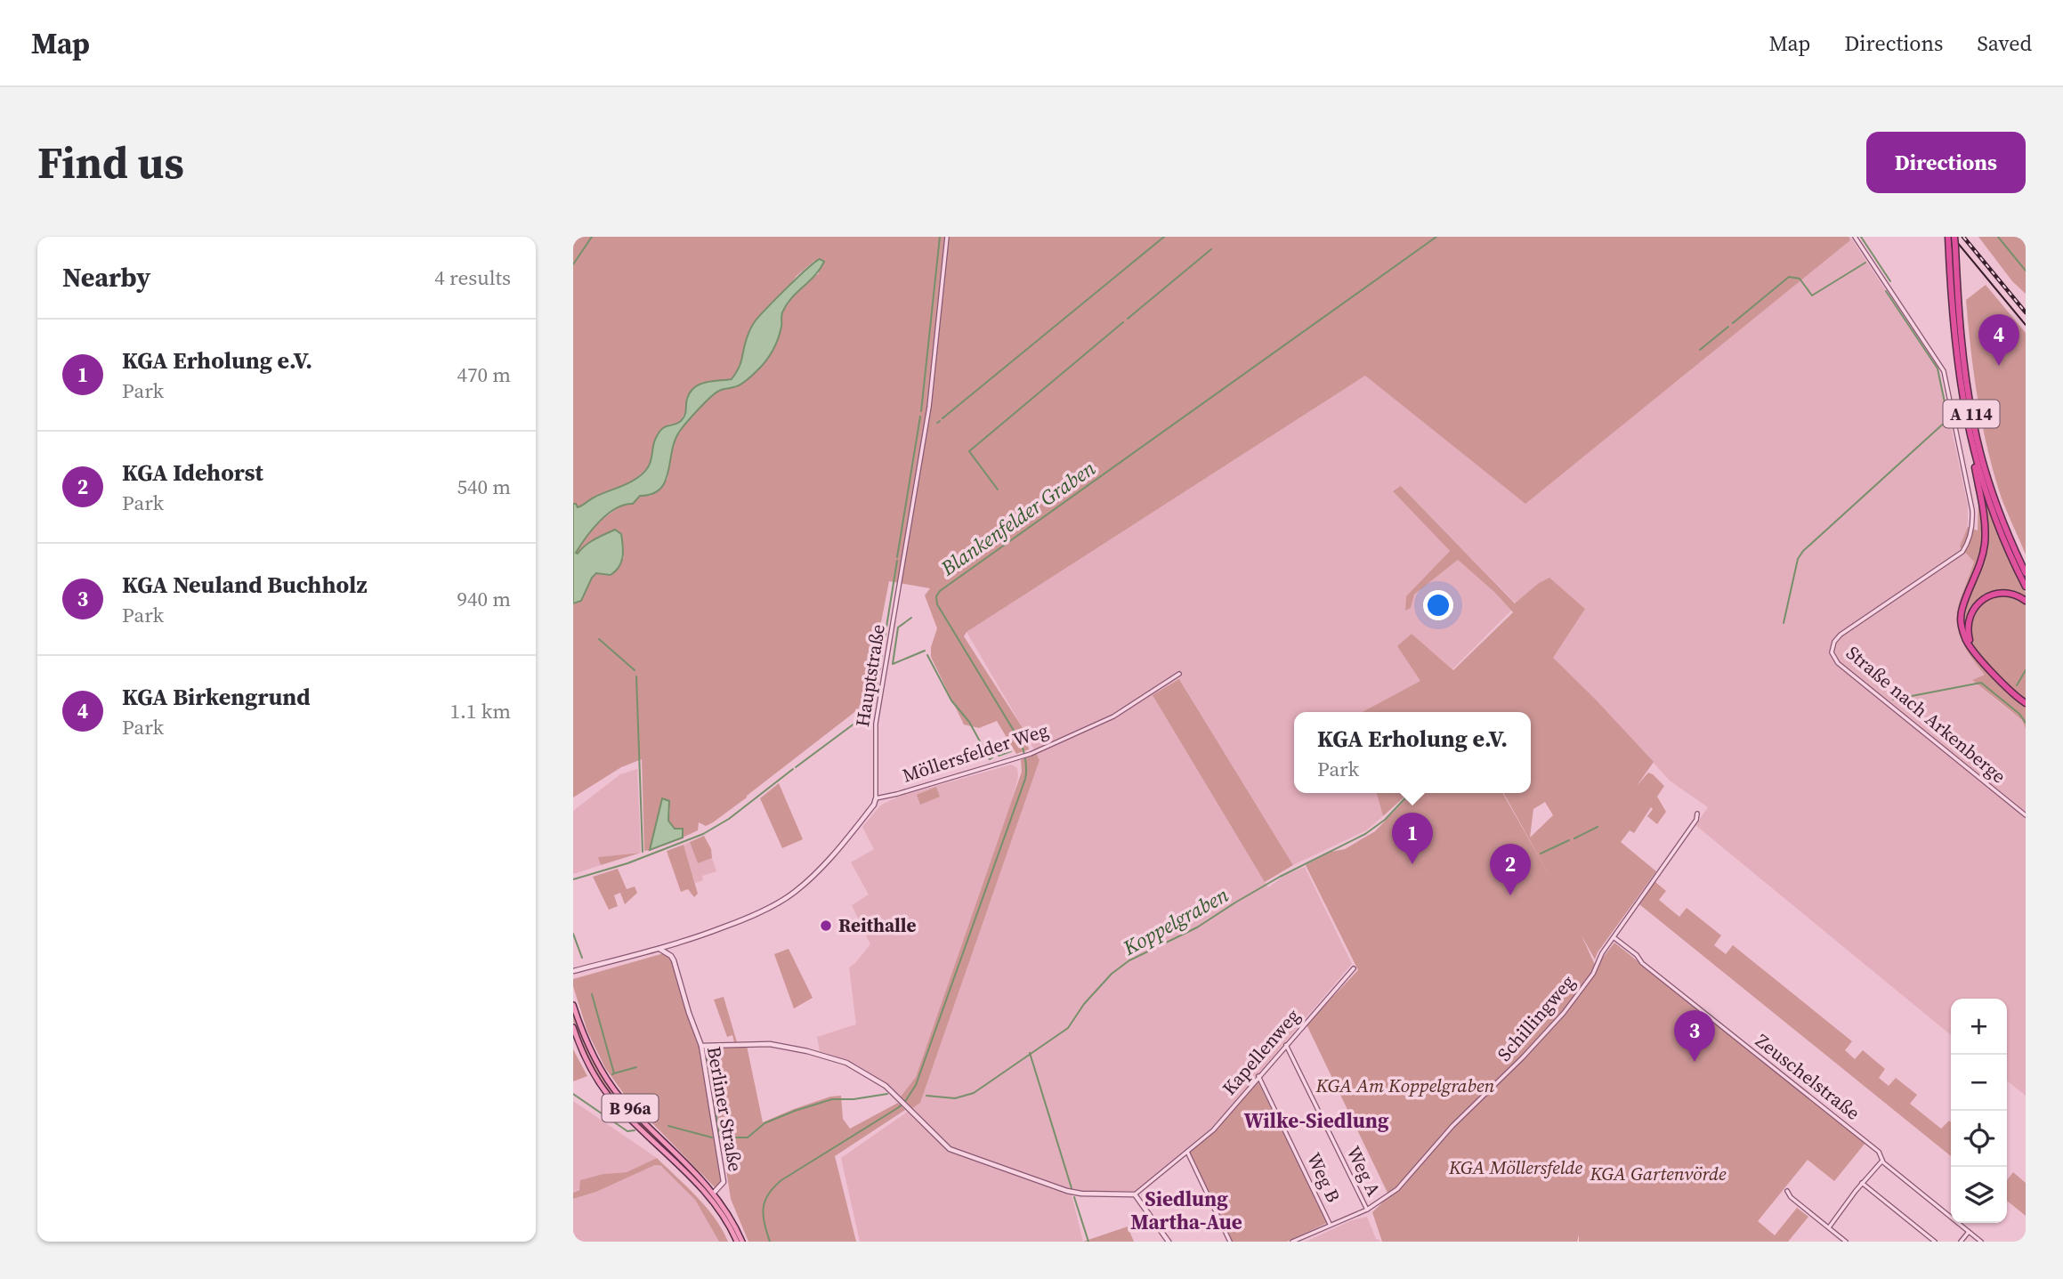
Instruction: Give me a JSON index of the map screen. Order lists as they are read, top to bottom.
{
  "streets": {
    "highway": ["A 114"],
    "main road": ["B 96a"],
    "street": [
      "Hauptstraße",
      "Straße nach Arkenberge",
      "Möllersfelder Weg",
      "Schillingweg",
      "Kapellenweg",
      "Zeuschelstraße",
      "Berliner Straße",
      "Weg A",
      "Weg B"
    ]
  },
  "crossings": [
    ["Hauptstraße", "Möllersfelder Weg"],
    ["Schillingweg", "Zeuschelstraße"],
    ["Schillingweg", "Weg A"],
    ["Schillingweg", "Weg B"],
    ["Kapellenweg", "Weg A"],
    ["Kapellenweg", "Weg B"],
    ["B 96a", "Berliner Straße"]
  ],
  "districts": ["Wilke-Siedlung", "Siedlung Martha-Aue"],
  "water": ["Blankenfelder Graben", "Koppelgraben"],
  "parks": ["KGA Am Koppelgraben", "KGA Möllersfelde", "KGA Gartenvörde"],
  "places": ["Reithalle"],
  "page": {
    "header": "Map",
    "nav": ["Map", "Directions", "Saved"],
    "buttons": "Directions",
    "title": "Find us",
    "heading": ["Nearby", "4 results"],
    "pins": [
      "4",
      "1",
      "2",
      "3"
    ],
    "list": [
      {
        "mark": "1",
        "name": "KGA Erholung e.V.",
        "note": "Park",
        "value": "470 m"
      },
      {
        "mark": "2",
        "name": "KGA Idehorst",
        "note": "Park",
        "value": "540 m"
      },
      {
        "mark": "3",
        "name": "KGA Neuland Buchholz",
        "note": "Park",
        "value": "940 m"
      },
      {
        "mark": "4",
        "name": "KGA Birkengrund",
        "note": "Park",
        "value": "1.1 km"
      }
    ],
    "popup": ["KGA Erholung e.V.", "Park"],
    "map_buttons": ["+", "−"]
  }
}
